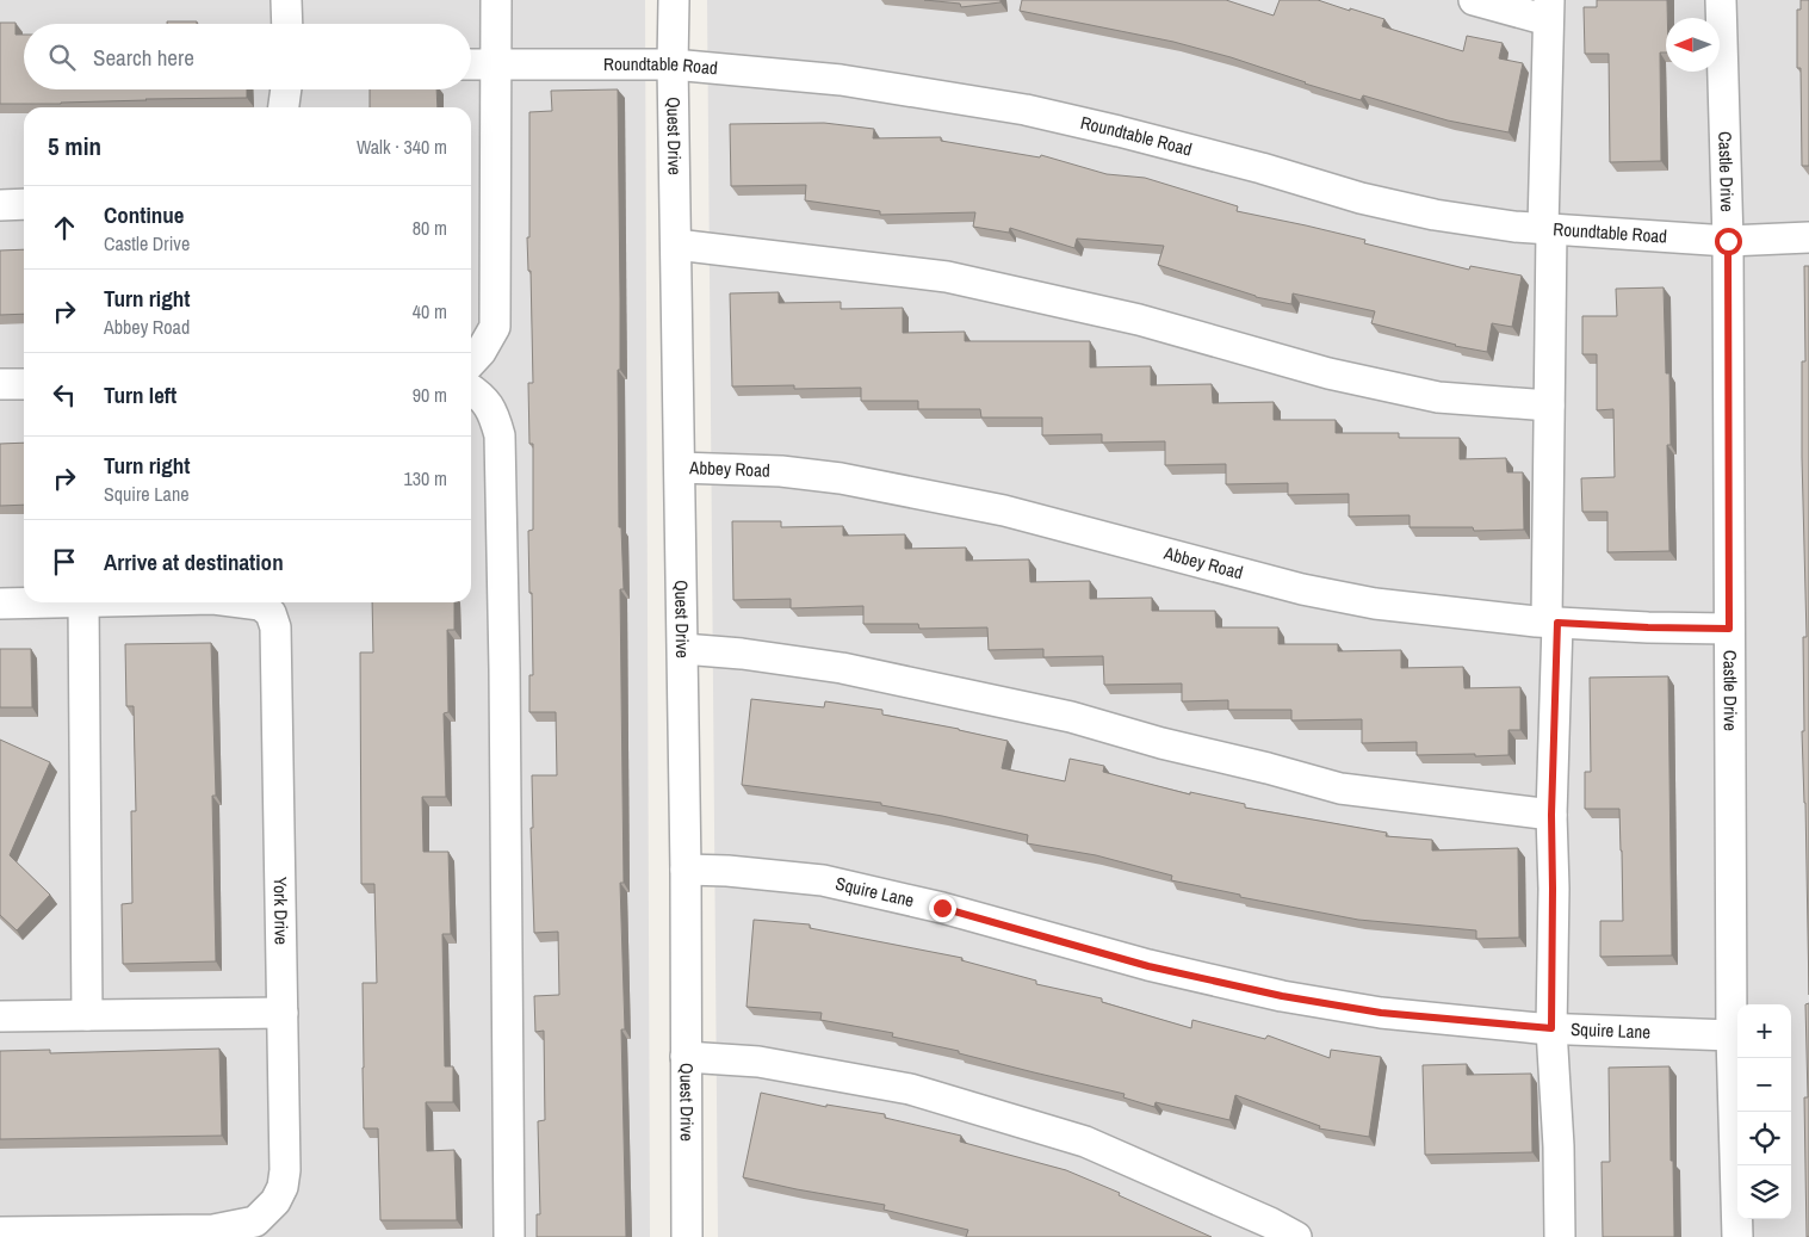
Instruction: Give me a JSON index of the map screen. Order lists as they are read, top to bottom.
{
  "streets": {
    "street": [
      "Roundtable Road",
      "Quest Drive",
      "Castle Drive",
      "Abbey Road",
      "Squire Lane",
      "York Drive"
    ]
  },
  "crossings": [
    ["Roundtable Road", "Quest Drive"],
    ["Roundtable Road", "Castle Drive"],
    ["Quest Drive", "Abbey Road"],
    ["Quest Drive", "Squire Lane"],
    ["Castle Drive", "Abbey Road"],
    ["Castle Drive", "Squire Lane"]
  ],
  "north": "left",
  "page": {
    "search": "Search here",
    "heading": ["5 min", "Walk · 340 m"],
    "list": [
      ["Continue", "Castle Drive", "80 m"],
      ["Turn right", "Abbey Road", "40 m"],
      ["Turn left", "90 m"],
      ["Turn right", "Squire Lane", "130 m"],
      "Arrive at destination"
    ],
    "map_buttons": ["+", "−"]
  }
}
